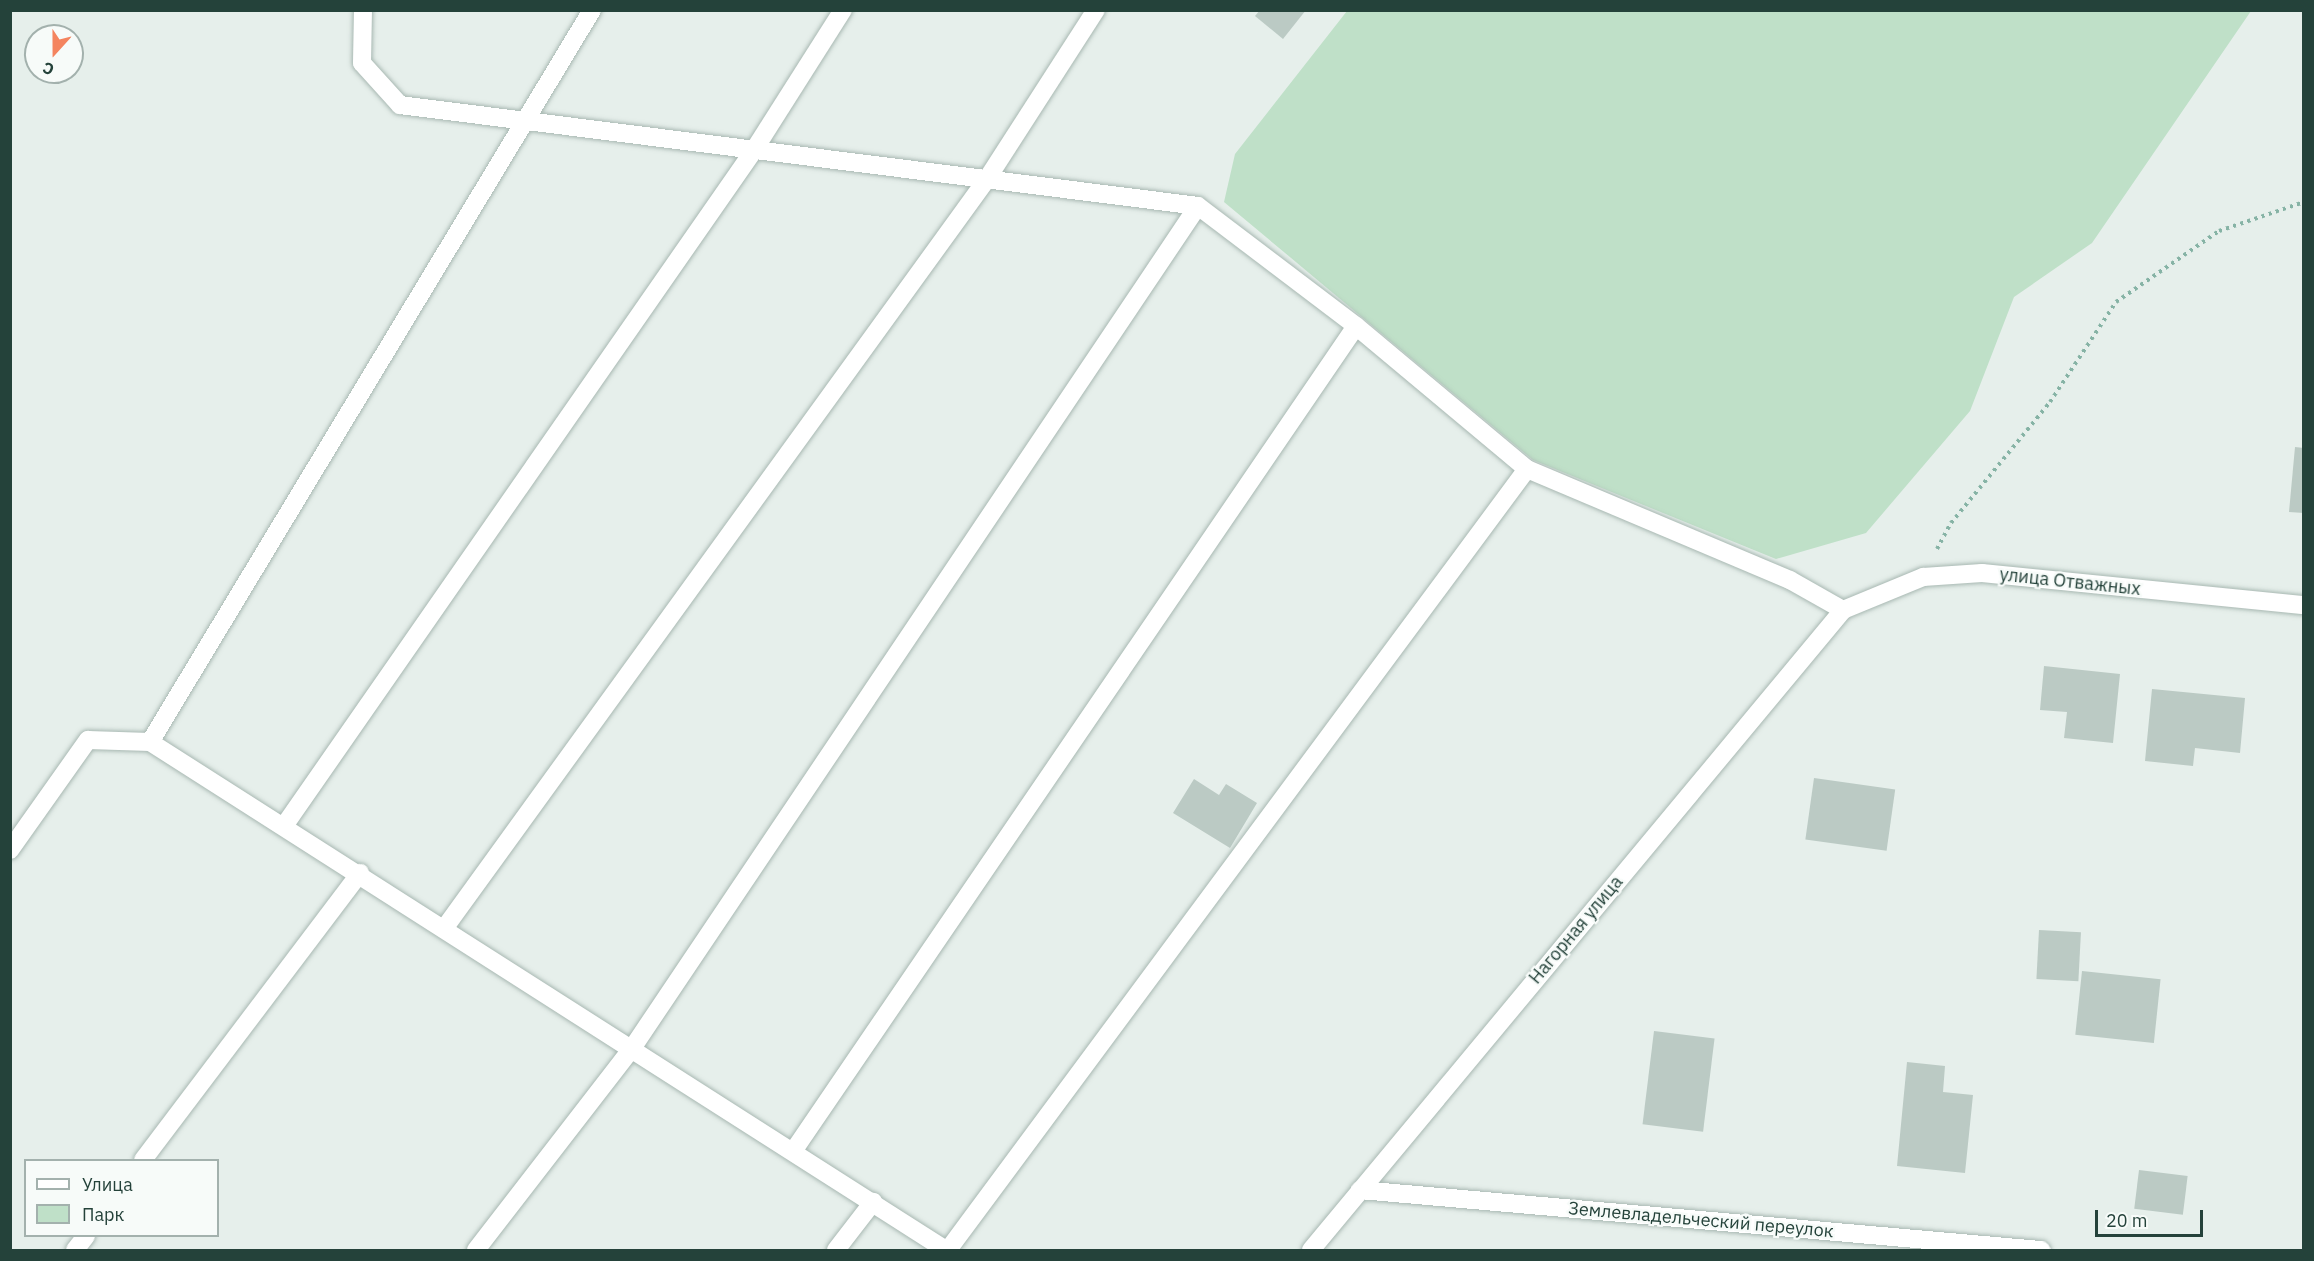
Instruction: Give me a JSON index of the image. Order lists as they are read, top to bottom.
{
  "streets": {
    "street": ["улица Отважных", "Нагорная улица", "Землевладельческий переулок"]
  },
  "crossings": [
    ["улица Отважных", "Нагорная улица"],
    ["Нагорная улица", "Землевладельческий переулок"]
  ],
  "legend": ["Улица", "Парк"],
  "scale_bar": "20 m",
  "north": "bottom"
}
